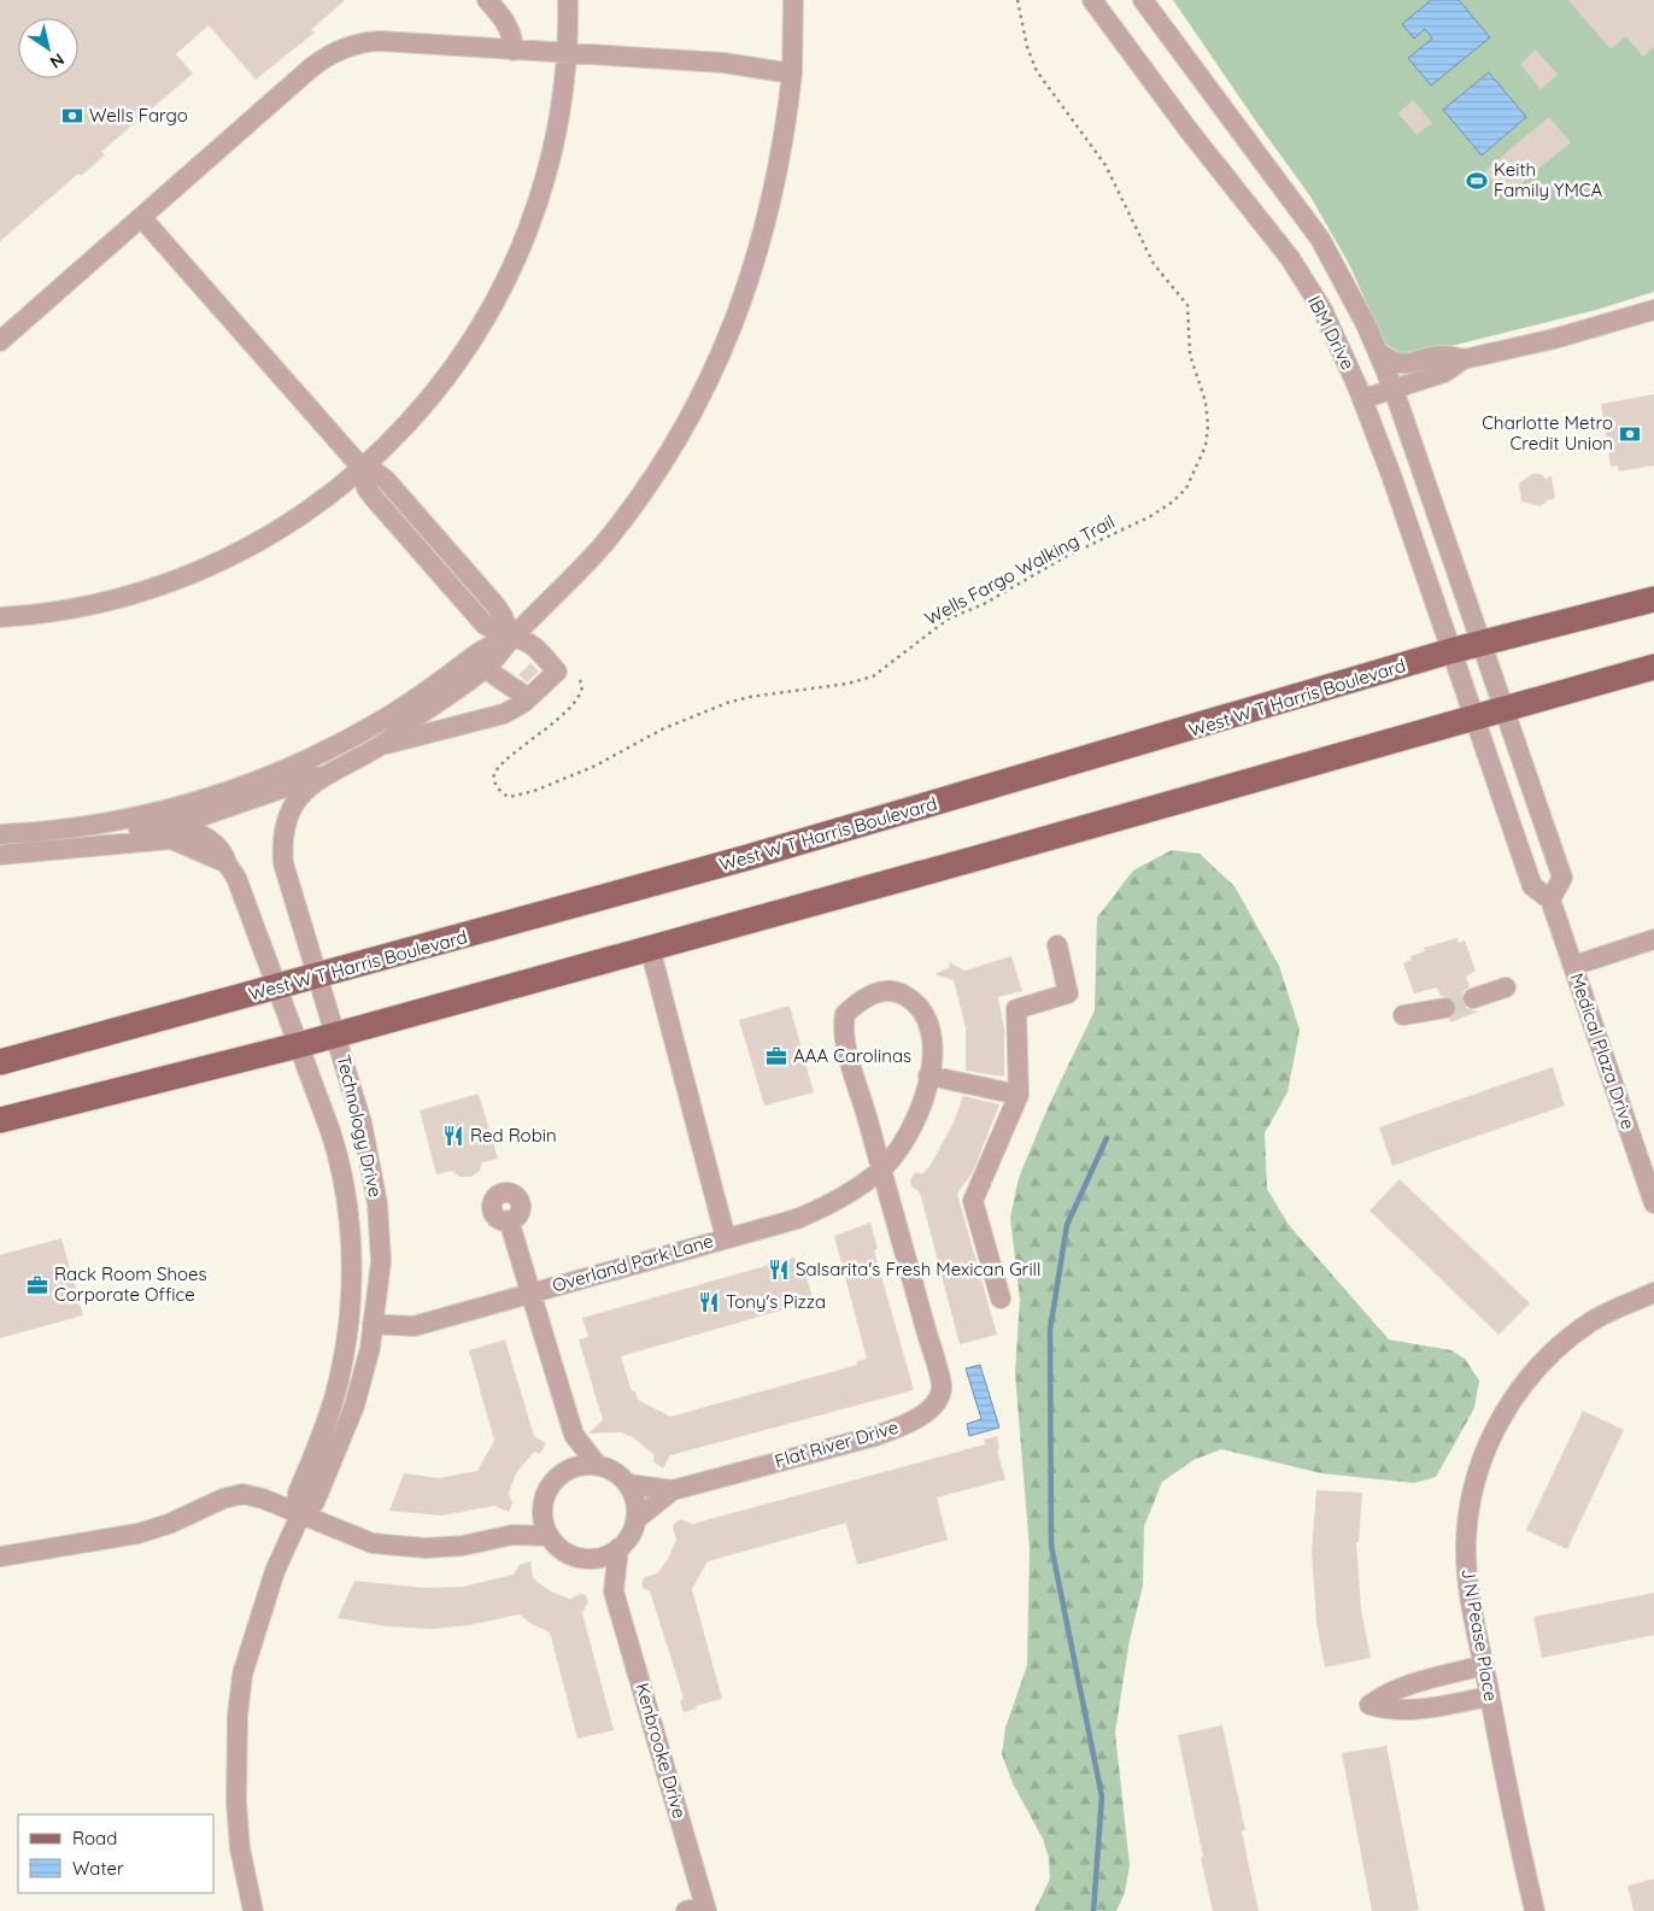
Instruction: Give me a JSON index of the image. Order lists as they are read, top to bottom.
{
  "streets": {
    "main road": ["West W T Harris Boulevard"],
    "street": [
      "IBM Drive",
      "Medical Plaza Drive",
      "Technology Drive",
      "Overland Park Lane",
      "Flat River Drive",
      "J N Pease Place",
      "Kenbrooke Drive"
    ],
    "path": ["Wells Fargo Walking Trail"]
  },
  "crossings": [
    ["IBM Drive", "West W T Harris Boulevard"],
    ["IBM Drive", "Medical Plaza Drive"],
    ["West W T Harris Boulevard", "Technology Drive"],
    ["Technology Drive", "Overland Park Lane"],
    ["Overland Park Lane", "Flat River Drive"],
    ["Flat River Drive", "Kenbrooke Drive"]
  ],
  "places": {
    "bank": ["Wells Fargo", "Charlotte Metro Credit Union"],
    "sports": ["Keith Family YMCA"],
    "office": ["AAA Carolinas", "Rack Room Shoes Corporate Office"],
    "restaurant": ["Red Robin", "Salsarita's Fresh Mexican Grill", "Tony's Pizza"]
  },
  "legend": ["Road", "Water"],
  "north": "bottom right"
}
